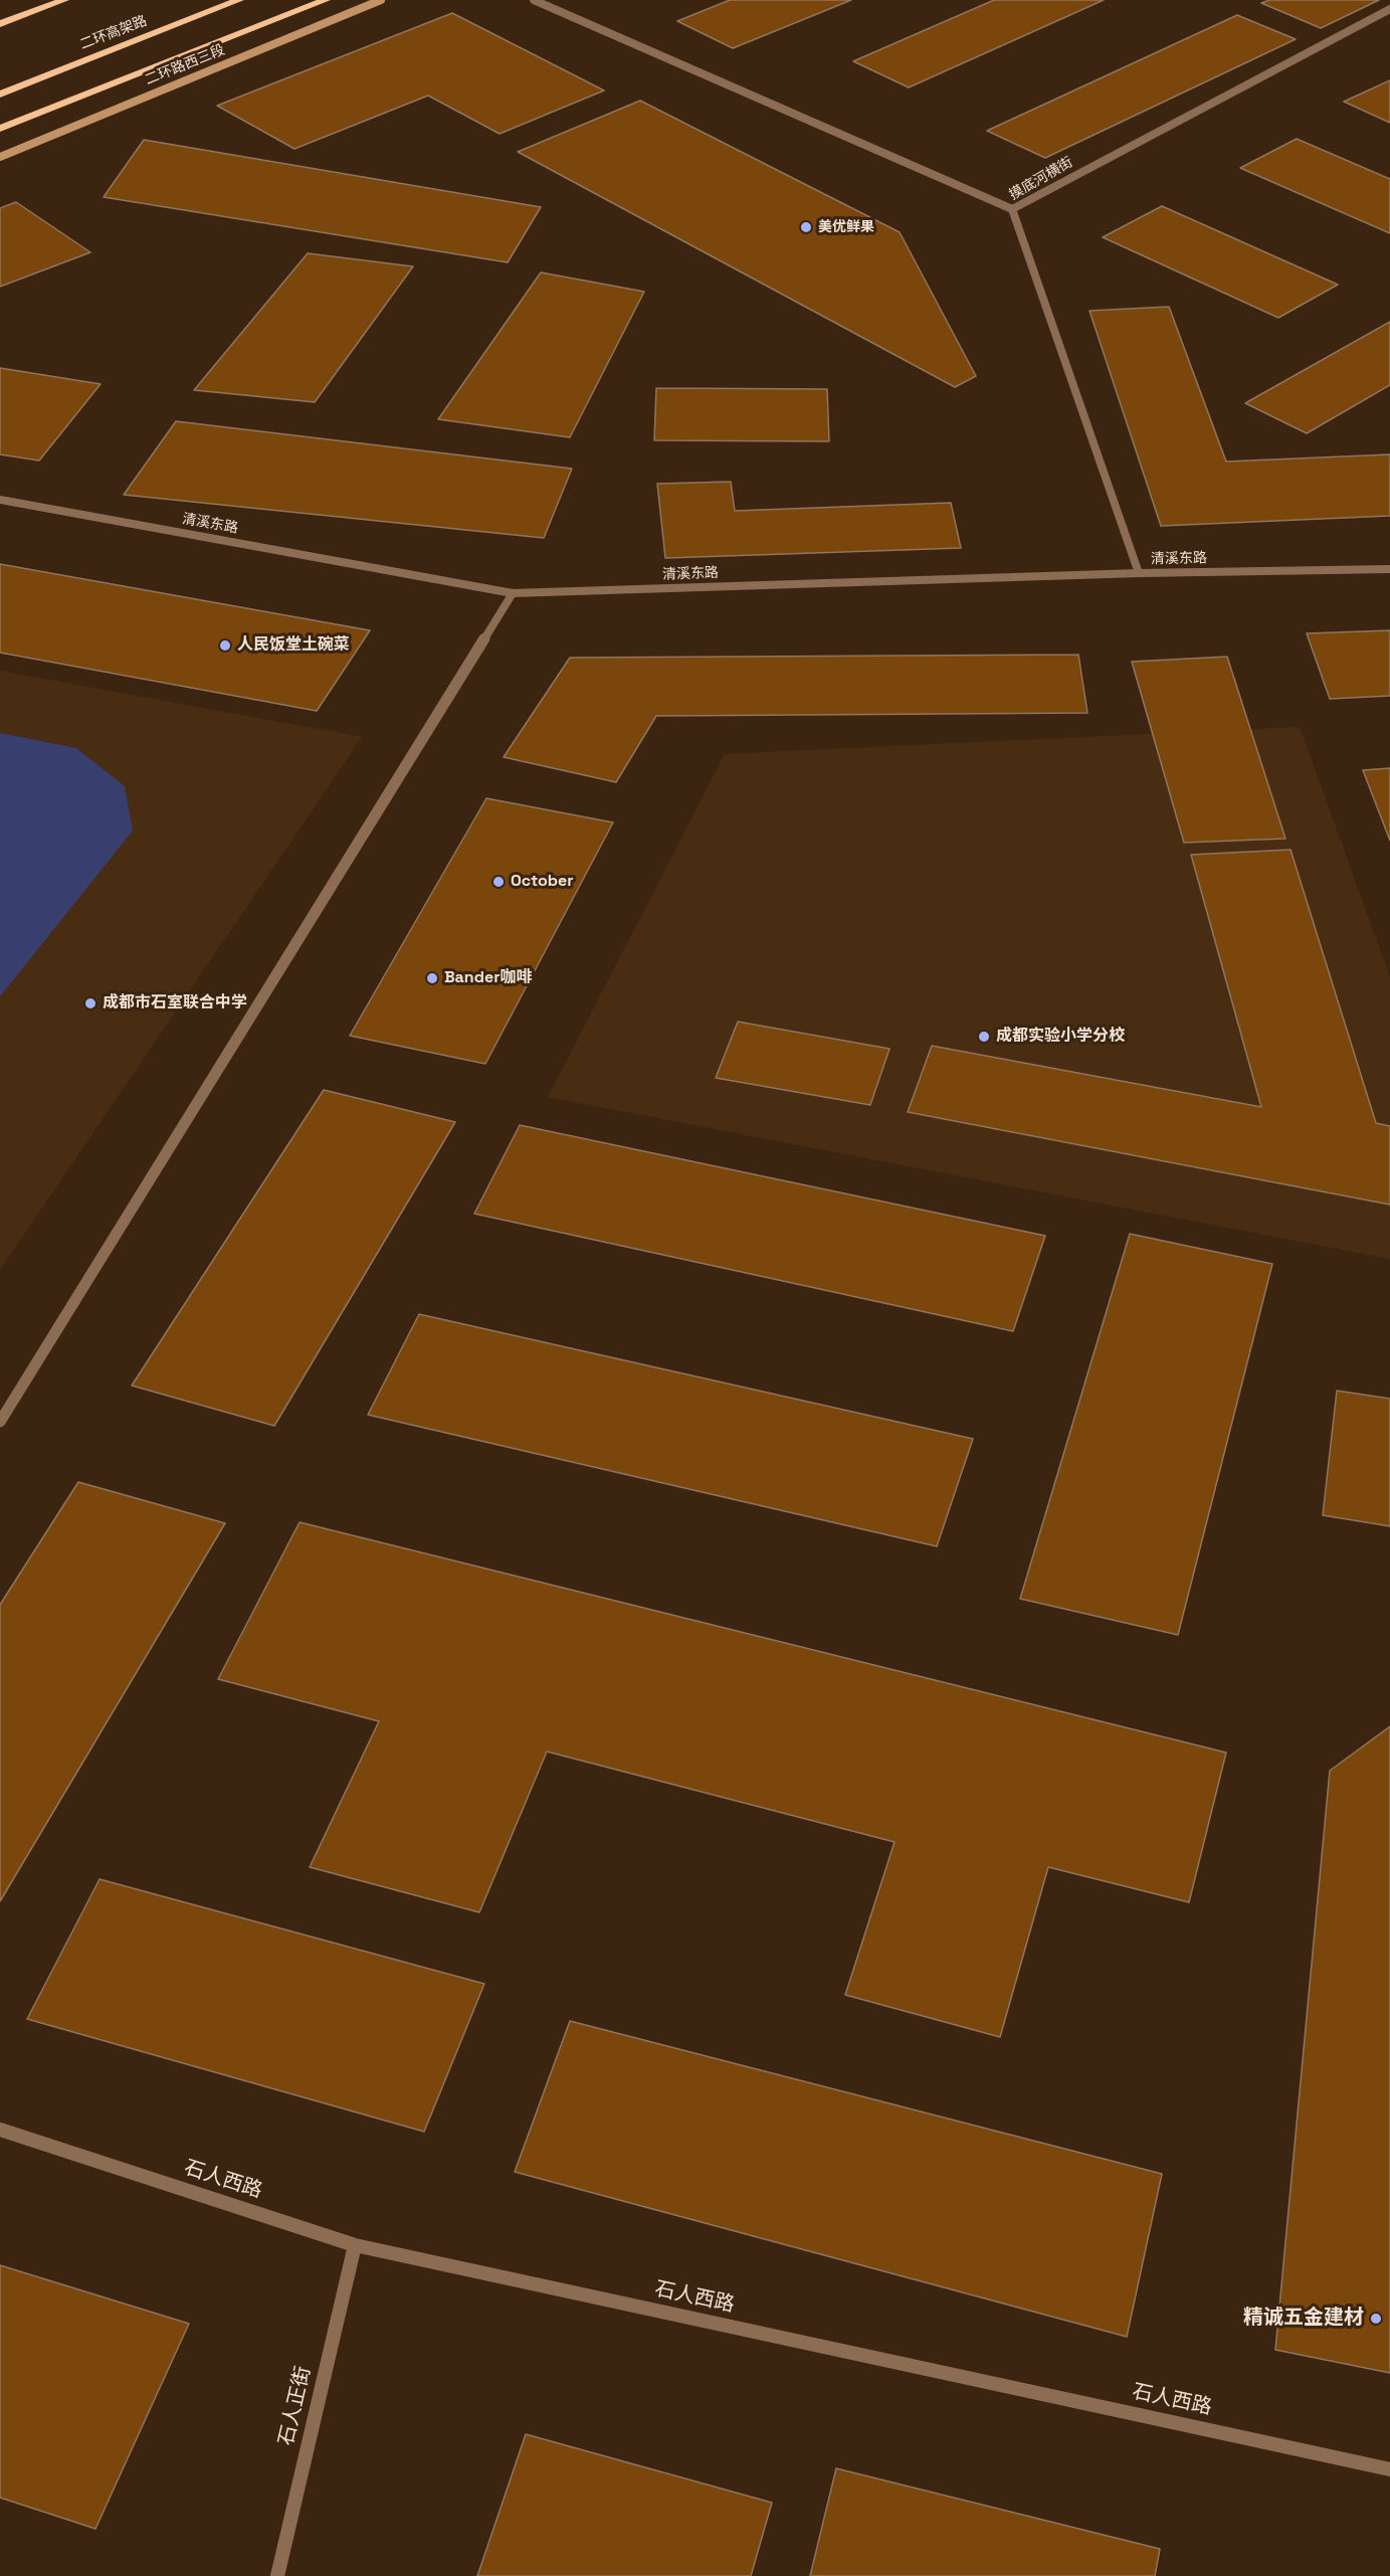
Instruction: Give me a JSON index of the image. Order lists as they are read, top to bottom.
{
  "streets": {
    "highway": ["二环高架路"],
    "main road": ["二环路西三段"],
    "street": [
      "摸底河横街",
      "清溪东路",
      "石人西路",
      "石人正街"
    ]
  },
  "crossings": [
    ["摸底河横街", "清溪东路"],
    ["石人西路", "石人正街"]
  ],
  "places": [
    "美优鲜果",
    "人民饭堂土碗菜",
    "October",
    "Bander咖啡",
    "成都市石室联合中学",
    "成都实验小学分校",
    "精诚五金建材"
  ]
}
